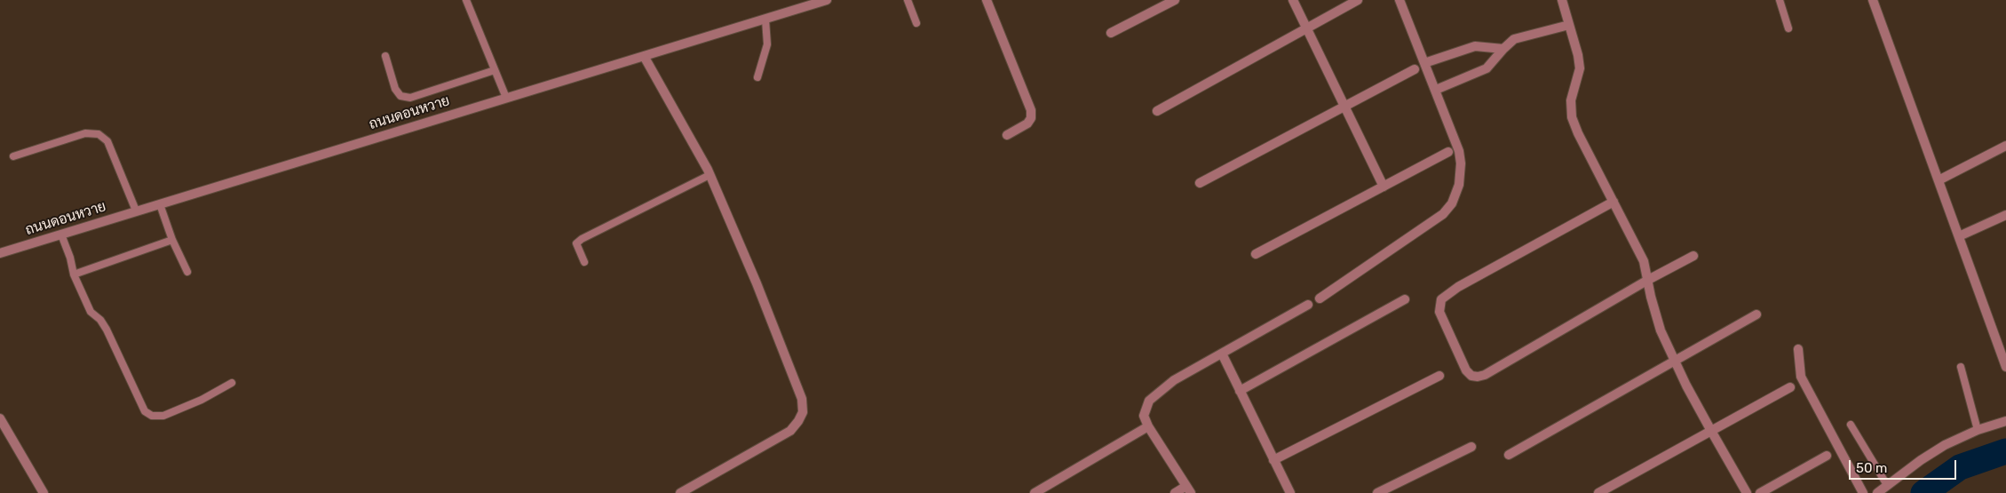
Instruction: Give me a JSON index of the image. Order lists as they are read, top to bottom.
{
  "streets": {
    "street": ["ถนนดอนหวาย"]
  },
  "scale_bar": "50 m"
}
